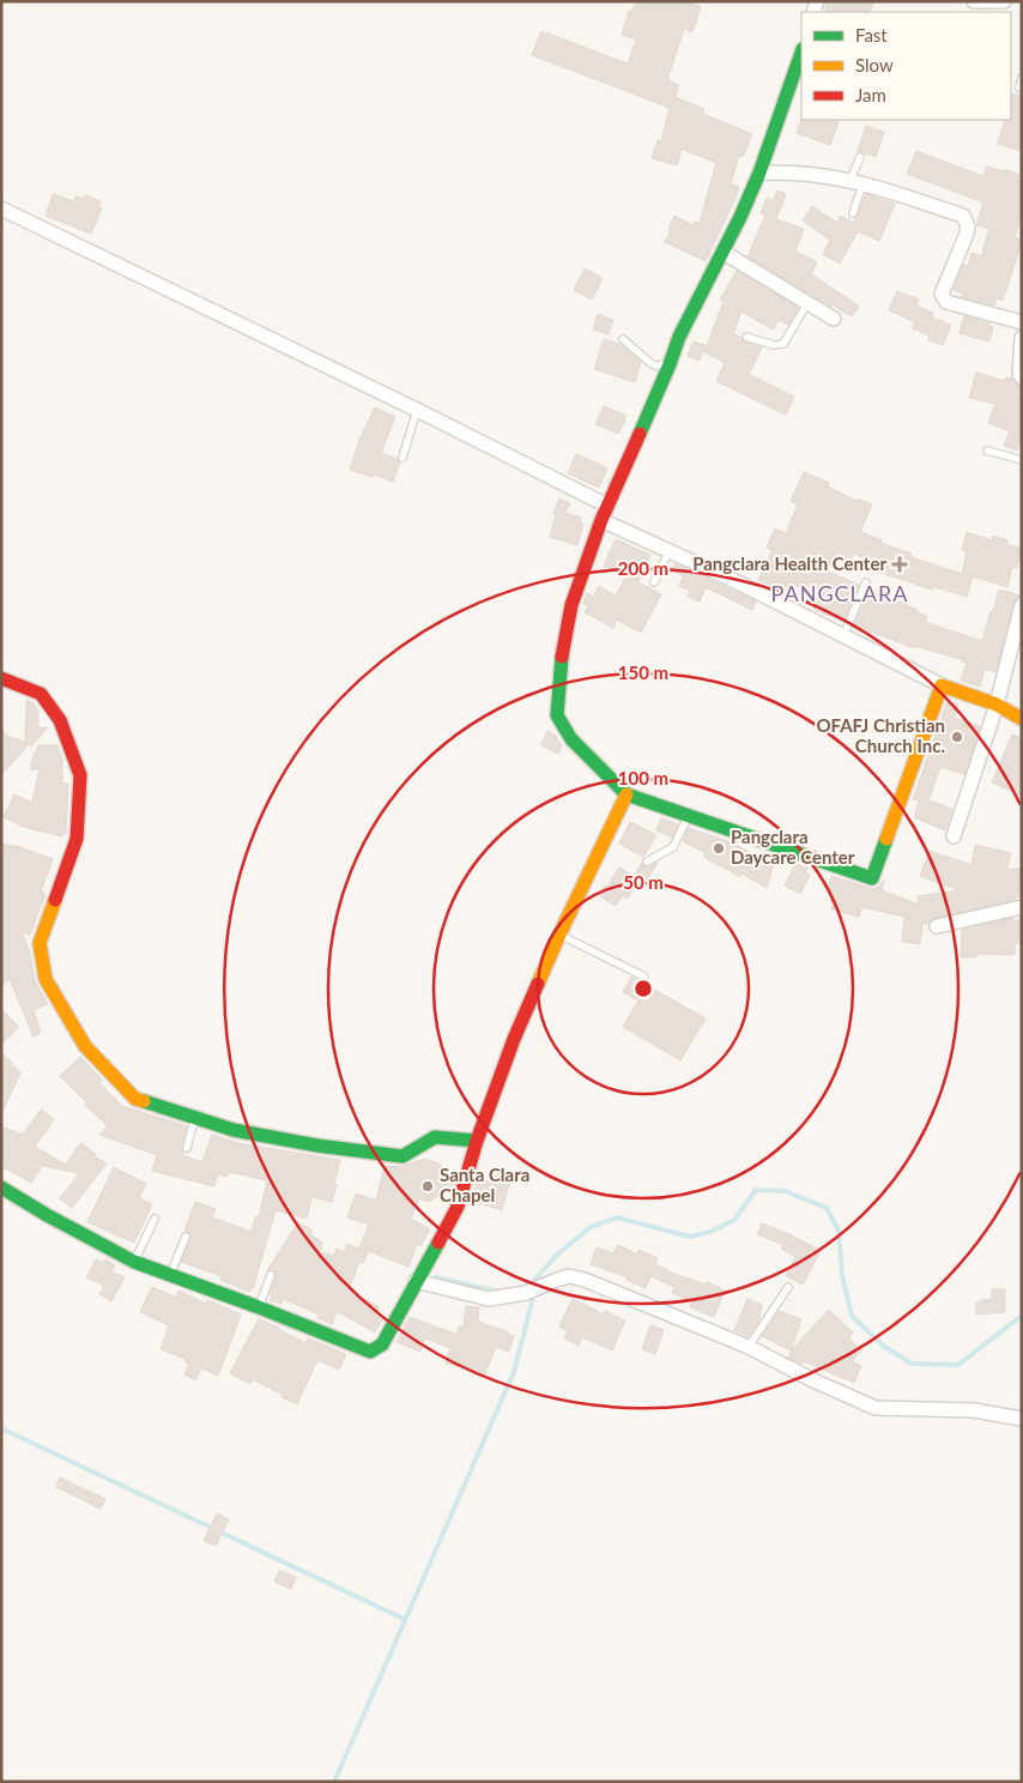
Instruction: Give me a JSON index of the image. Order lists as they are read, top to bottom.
{
  "districts": ["PANGCLARA"],
  "places": {
    "health": ["Pangclara Health Center"],
    "other": ["OFAFJ Christian Church Inc.", "Pangclara Daycare Center", "Santa Clara Chapel"]
  },
  "legend": ["Fast", "Slow", "Jam"],
  "rings": [
    "200 m",
    "150 m",
    "100 m",
    "50 m"
  ]
}
